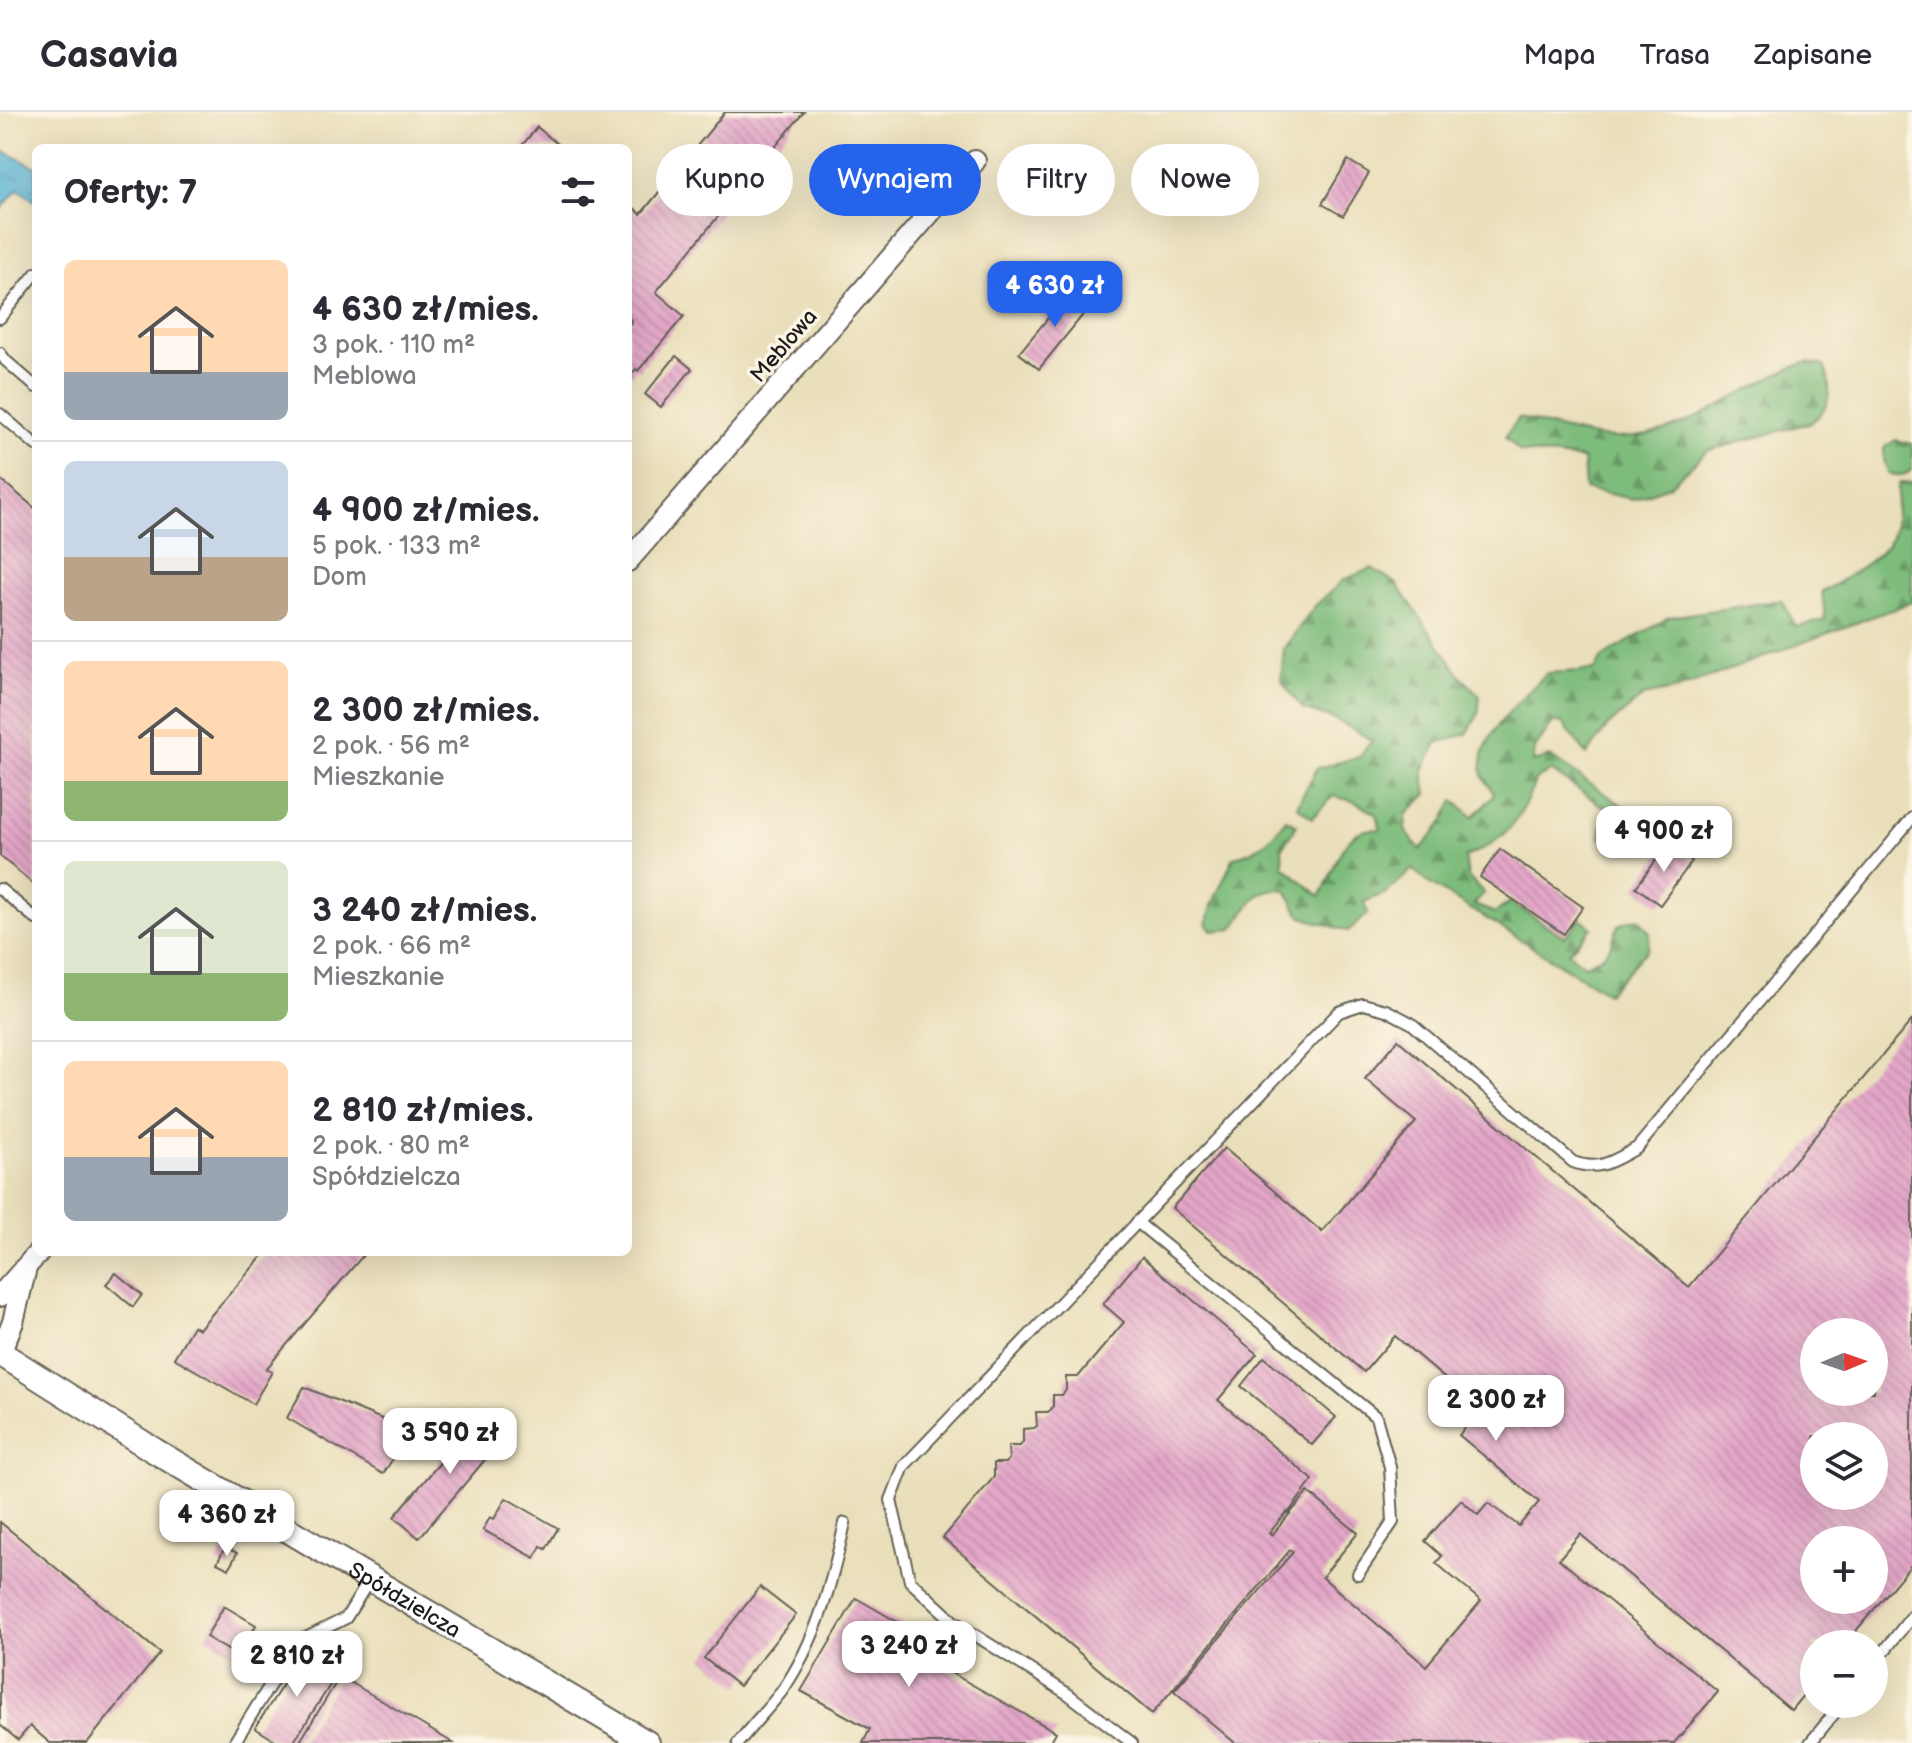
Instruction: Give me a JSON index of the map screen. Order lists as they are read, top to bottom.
{
  "streets": {
    "street": ["Meblowa", "Spółdzielcza"]
  },
  "north": "right",
  "page": {
    "header": "Casavia",
    "nav": ["Mapa", "Trasa", "Zapisane"],
    "chip": [
      "Kupno",
      "Wynajem",
      "Filtry",
      "Nowe"
    ],
    "heading": "Oferty: 7",
    "list": [
      {
        "name": "4 630 zł/mies.",
        "note": "3 pok. · 110 m² · Meblowa"
      },
      {
        "name": "4 900 zł/mies.",
        "note": "5 pok. · 133 m² · Dom"
      },
      {
        "name": "2 300 zł/mies.",
        "note": "2 pok. · 56 m² · Mieszkanie"
      },
      {
        "name": "3 240 zł/mies.",
        "note": "2 pok. · 66 m² · Mieszkanie"
      },
      {
        "name": "2 810 zł/mies.",
        "note": "2 pok. · 80 m² · Spółdzielcza"
      }
    ],
    "price": [
      "4 630 zł",
      "4 900 zł",
      "2 300 zł",
      "3 590 zł",
      "4 360 zł",
      "3 240 zł",
      "2 810 zł"
    ],
    "map_buttons": ["+", "−"]
  }
}
